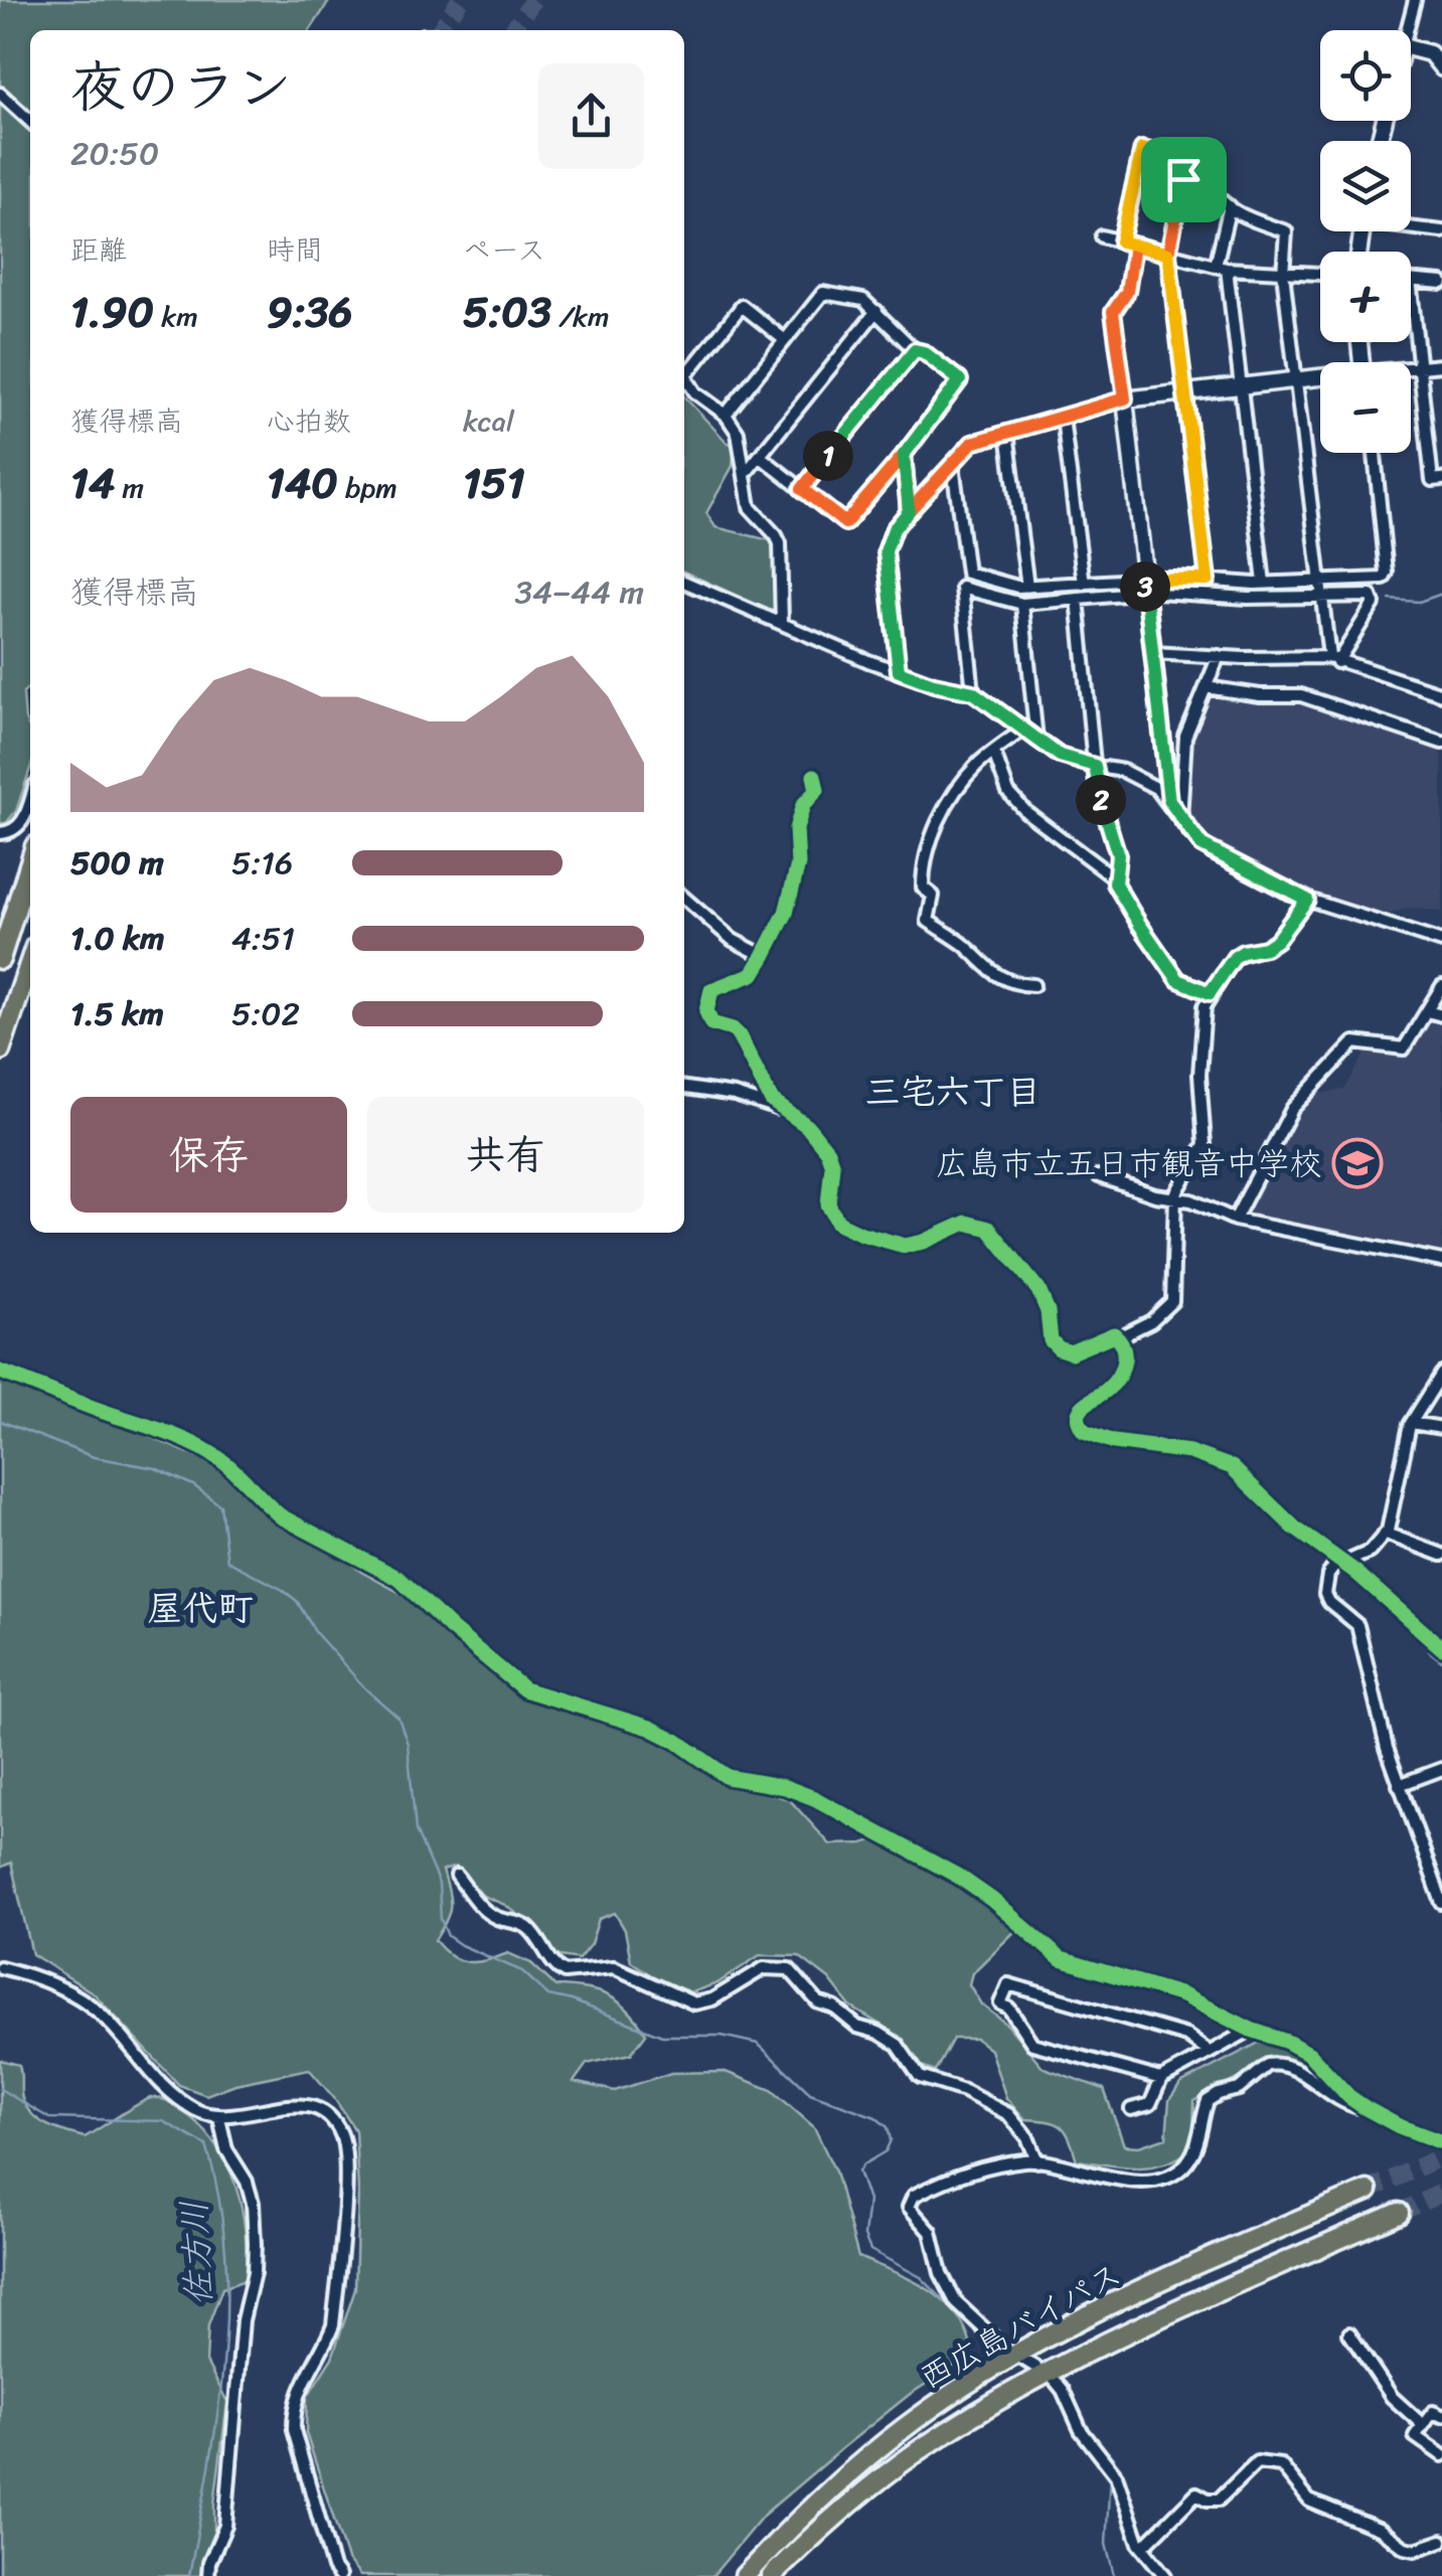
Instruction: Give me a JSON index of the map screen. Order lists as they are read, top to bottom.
{
  "streets": {
    "highway": ["西広島バイパス"]
  },
  "districts": ["三宅六丁目", "屋代町"],
  "water": ["佐方川"],
  "places": {
    "school or university": ["広島市立五日市観音中学校"]
  },
  "page": {
    "map_buttons": ["+", "−"],
    "heading": ["夜のラン", "20:50"],
    "stats": [
      ["距離", "1.90 km"],
      ["時間", "9:36"],
      ["ペース", "5:03 /km"],
      ["獲得標高", "14 m"],
      ["心拍数", "140 bpm"],
      ["kcal", "151"]
    ],
    "pins": ["1", "3", "2"],
    "chart": ["獲得標高", "34–44 m"],
    "list": [
      {
        "name": "500 m",
        "note": "5:16"
      },
      {
        "name": "1.0 km",
        "note": "4:51"
      },
      {
        "name": "1.5 km",
        "note": "5:02"
      }
    ],
    "buttons": ["保存", "共有"]
  }
}
